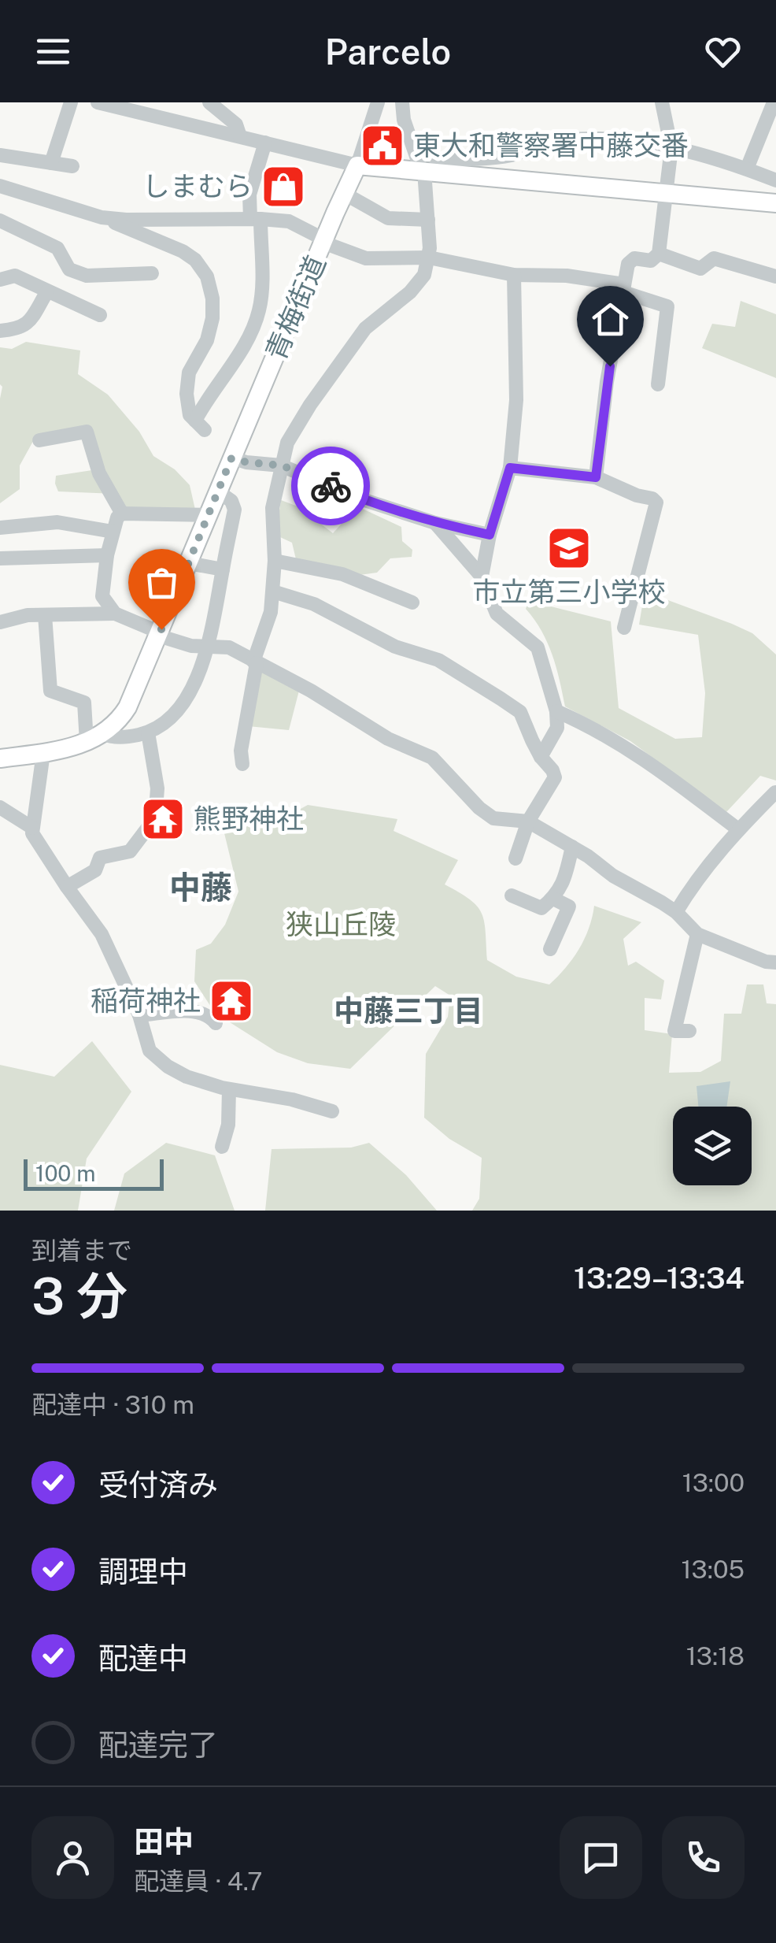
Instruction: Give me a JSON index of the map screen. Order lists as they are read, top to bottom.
{
  "streets": {
    "main road": ["青梅街道"]
  },
  "districts": ["中藤", "中藤三丁目"],
  "parks": ["狭山丘陵"],
  "places": {
    "public building": ["東大和警察署中藤交番"],
    "shop": ["しまむら"],
    "school or university": ["市立第三小学校"],
    "temple": ["熊野神社", "稲荷神社"]
  },
  "scale_bar": "100 m",
  "page": {
    "header": "Parcelo",
    "scale": "100 m",
    "heading": ["3 分", "到着まで", "13:29–13:34"],
    "panel": ["田中", "配達員 · 4.7"],
    "bar": "配達中 · 310 m",
    "list": [
      ["受付済み", "13:00"],
      ["調理中", "13:05"],
      ["配達中", "13:18"],
      "配達完了"
    ]
  }
}
